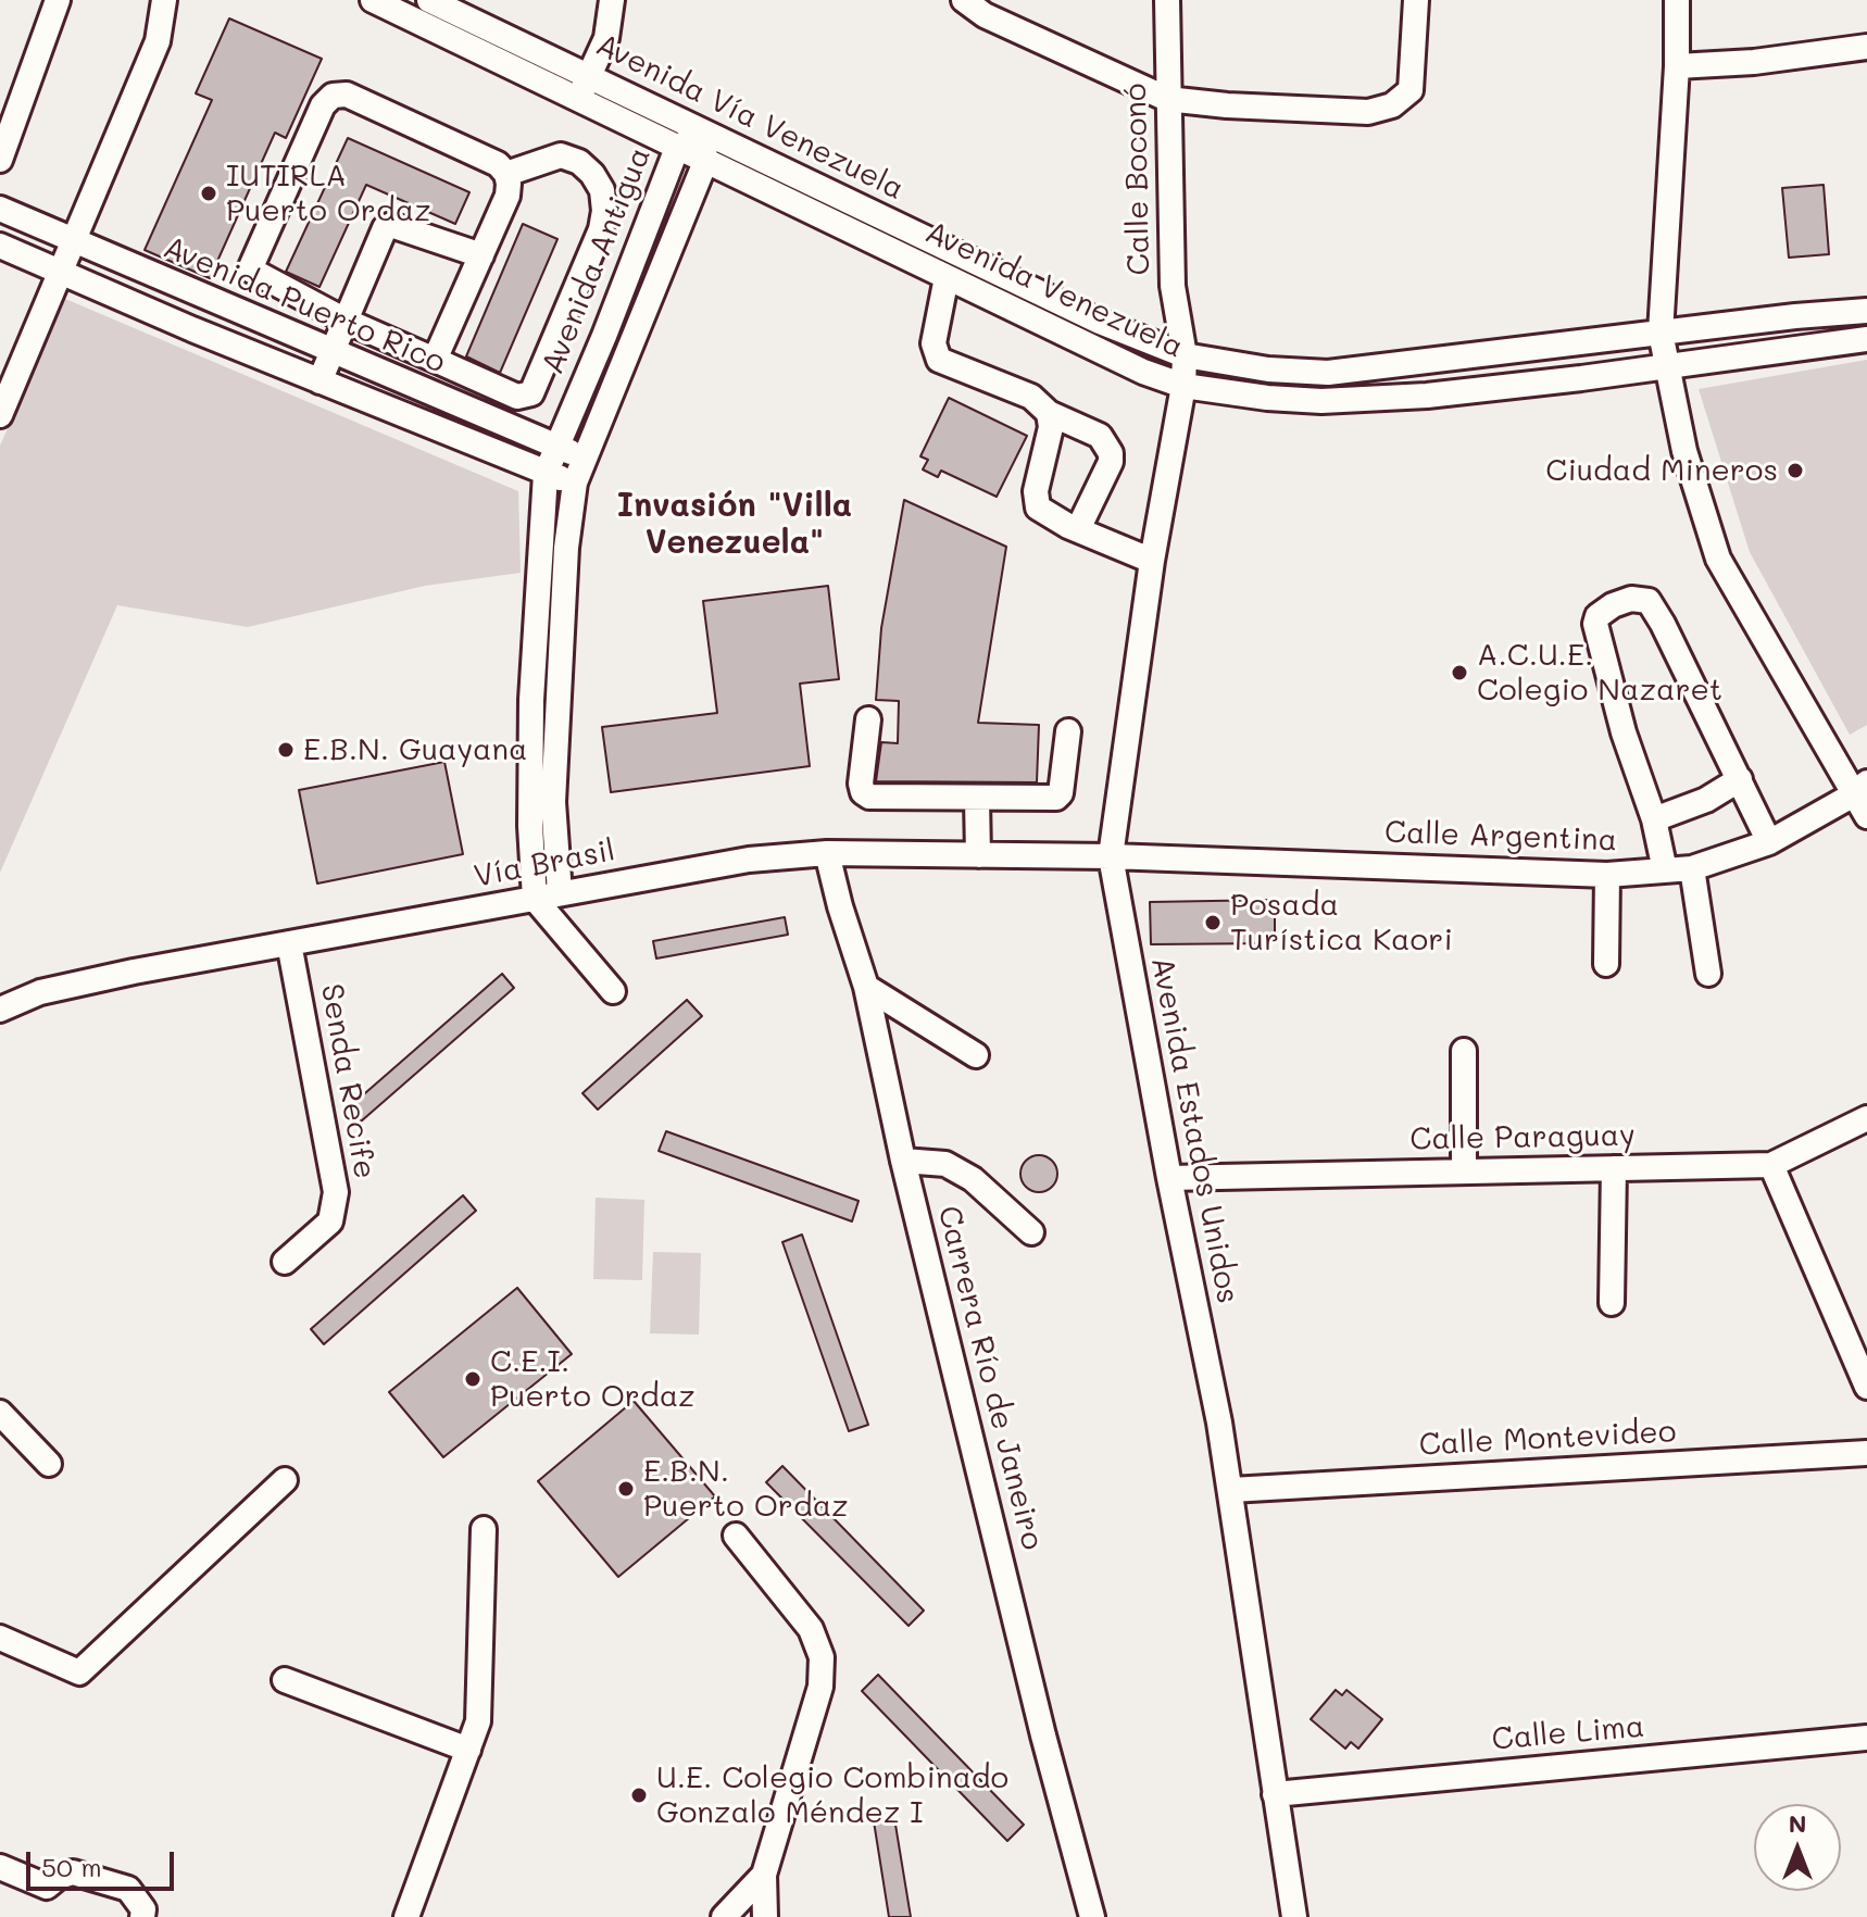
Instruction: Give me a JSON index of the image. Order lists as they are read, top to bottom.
{
  "streets": {
    "street": [
      "Avenida Vía Venezuela",
      "Calle Boconó",
      "Avenida Antigua",
      "Avenida Venezuela",
      "Avenida Puerto Rico",
      "Calle Argentina",
      "Vía Brasil",
      "Senda Recife",
      "Avenida Estados Unidos",
      "Calle Paraguay",
      "Carrera Río de Janeiro",
      "Calle Montevideo",
      "Calle Lima"
    ]
  },
  "crossings": [
    ["Avenida Vía Venezuela", "Calle Boconó"],
    ["Avenida Vía Venezuela", "Avenida Antigua"],
    ["Avenida Vía Venezuela", "Avenida Venezuela"],
    ["Avenida Vía Venezuela", "Avenida Estados Unidos"],
    ["Calle Boconó", "Avenida Venezuela"],
    ["Calle Boconó", "Avenida Estados Unidos"],
    ["Avenida Antigua", "Avenida Venezuela"],
    ["Avenida Antigua", "Avenida Puerto Rico"],
    ["Avenida Antigua", "Vía Brasil"],
    ["Avenida Venezuela", "Avenida Estados Unidos"],
    ["Calle Argentina", "Vía Brasil"],
    ["Calle Argentina", "Avenida Estados Unidos"],
    ["Vía Brasil", "Senda Recife"],
    ["Vía Brasil", "Avenida Estados Unidos"],
    ["Vía Brasil", "Carrera Río de Janeiro"],
    ["Avenida Estados Unidos", "Calle Paraguay"],
    ["Avenida Estados Unidos", "Calle Montevideo"],
    ["Avenida Estados Unidos", "Calle Lima"]
  ],
  "districts": ["Invasión \"Villa Venezuela\""],
  "places": [
    "IUTIRLA Puerto Ordaz",
    "Ciudad Mineros",
    "A.C.U.E. Colegio Nazaret",
    "E.B.N. Guayana",
    "Posada Turística Kaori",
    "C.E.I. Puerto Ordaz",
    "E.B.N. Puerto Ordaz",
    "U.E. Colegio Combinado Gonzalo Méndez I"
  ],
  "scale_bar": "50 m",
  "north": "top"
}
